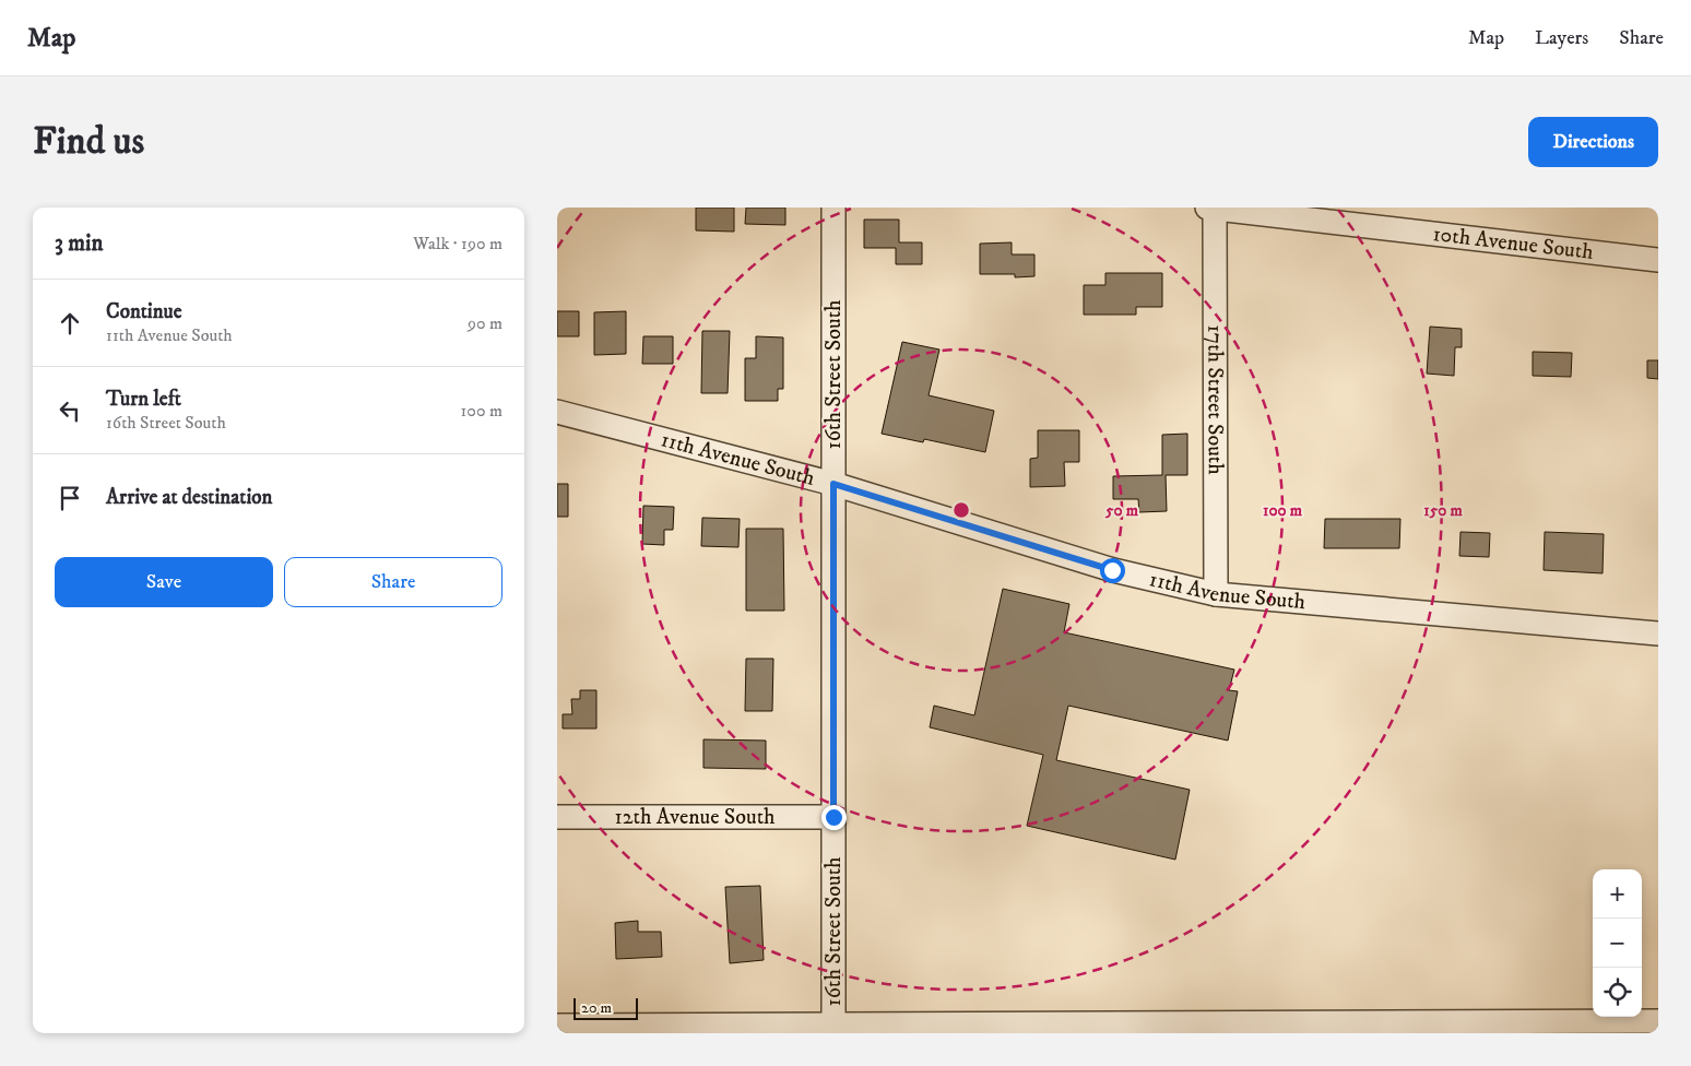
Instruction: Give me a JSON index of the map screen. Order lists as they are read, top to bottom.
{
  "streets": {
    "street": [
      "10th Avenue South",
      "16th Street South",
      "17th Street South",
      "11th Avenue South",
      "12th Avenue South"
    ]
  },
  "crossings": [
    ["10th Avenue South", "17th Street South"],
    ["16th Street South", "11th Avenue South"],
    ["16th Street South", "12th Avenue South"],
    ["17th Street South", "11th Avenue South"]
  ],
  "scale_bar": "20 m",
  "page": {
    "header": "Map",
    "nav": ["Map", "Layers", "Share"],
    "buttons": [
      "Directions",
      ["Save", "Share"]
    ],
    "title": "Find us",
    "heading": ["3 min", "Walk · 190 m"],
    "list": [
      ["Continue", "11th Avenue South", "90 m"],
      ["Turn left", "16th Street South", "100 m"],
      "Arrive at destination"
    ],
    "map_buttons": ["+", "−"],
    "scale": "20 m"
  },
  "rings": ["50 m", "100 m", "150 m"]
}
